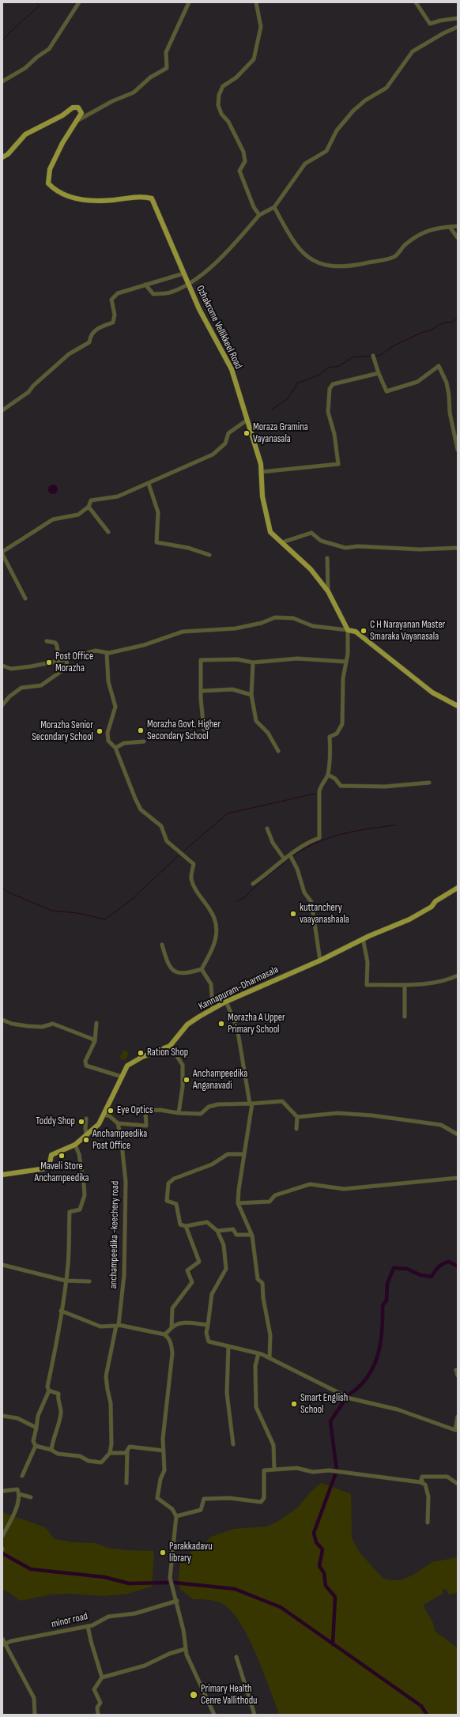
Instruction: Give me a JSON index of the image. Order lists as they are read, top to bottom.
{
  "streets": {
    "main road": ["Ozhakrome Vellikkeel Road", "Kannapuram-Dharmasala"],
    "street": ["anchampeedika -keechery road", "minor road"]
  },
  "places": [
    "Moraza Gramina Vayanasala",
    "C H Narayanan Master Smaraka Vayanasala",
    "Post Office Morazha",
    "Morazha Govt. Higher Secondary School",
    "Morazha Senior Secondary School",
    "kuttanchery vaayanashaala",
    "Morazha A Upper Primary School",
    "Ration Shop",
    "Anchampeedika Anganavadi",
    "Eye Optics",
    "Toddy Shop",
    "Anchampeedika Post Office",
    "Maveli Store Anchampeedika",
    "Smart English School",
    "Parakkadavu library",
    "Primary Health Cenre Vallithodu"
  ]
}
